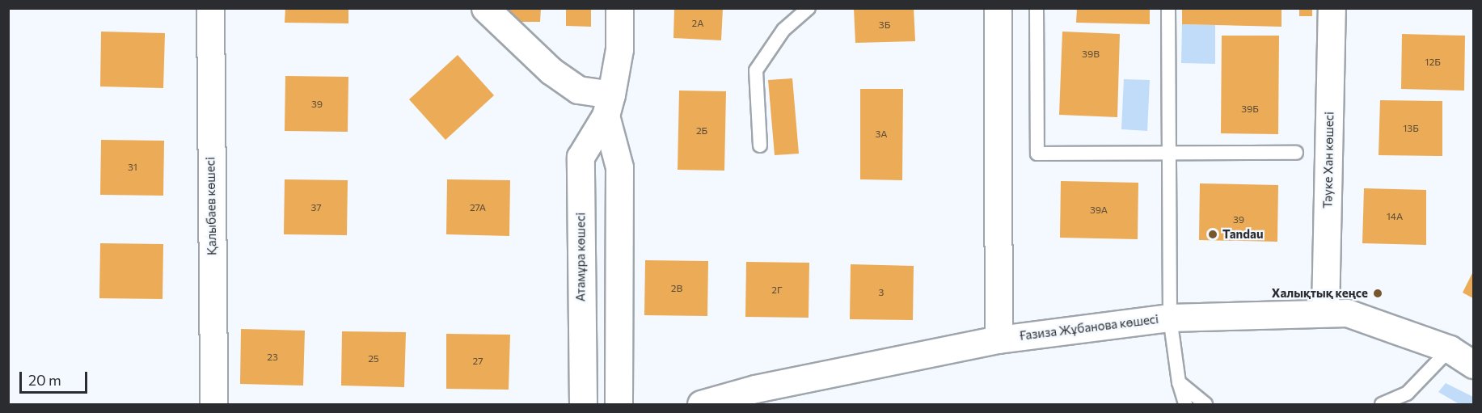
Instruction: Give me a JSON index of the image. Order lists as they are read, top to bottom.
{
  "streets": {
    "street": [
      "Тәуке Хан көшесі",
      "Қалыбаев көшесі",
      "Атамұра көшесі",
      "Ғазиза Жұбанова көшесі"
    ]
  },
  "crossings": [
    ["Тәуке Хан көшесі", "Ғазиза Жұбанова көшесі"]
  ],
  "places": ["Tandau", "Халықтық кеңсе"],
  "house_numbers": [
    "2А",
    "3Б",
    "39В",
    "12Б",
    "39",
    "39Б",
    "13Б",
    "2Б",
    "3А",
    "31",
    "37",
    "27А",
    "39А",
    "14А",
    "39",
    "2В",
    "2Г",
    "3",
    "23",
    "25",
    "27"
  ],
  "scale_bar": "20 m"
}
